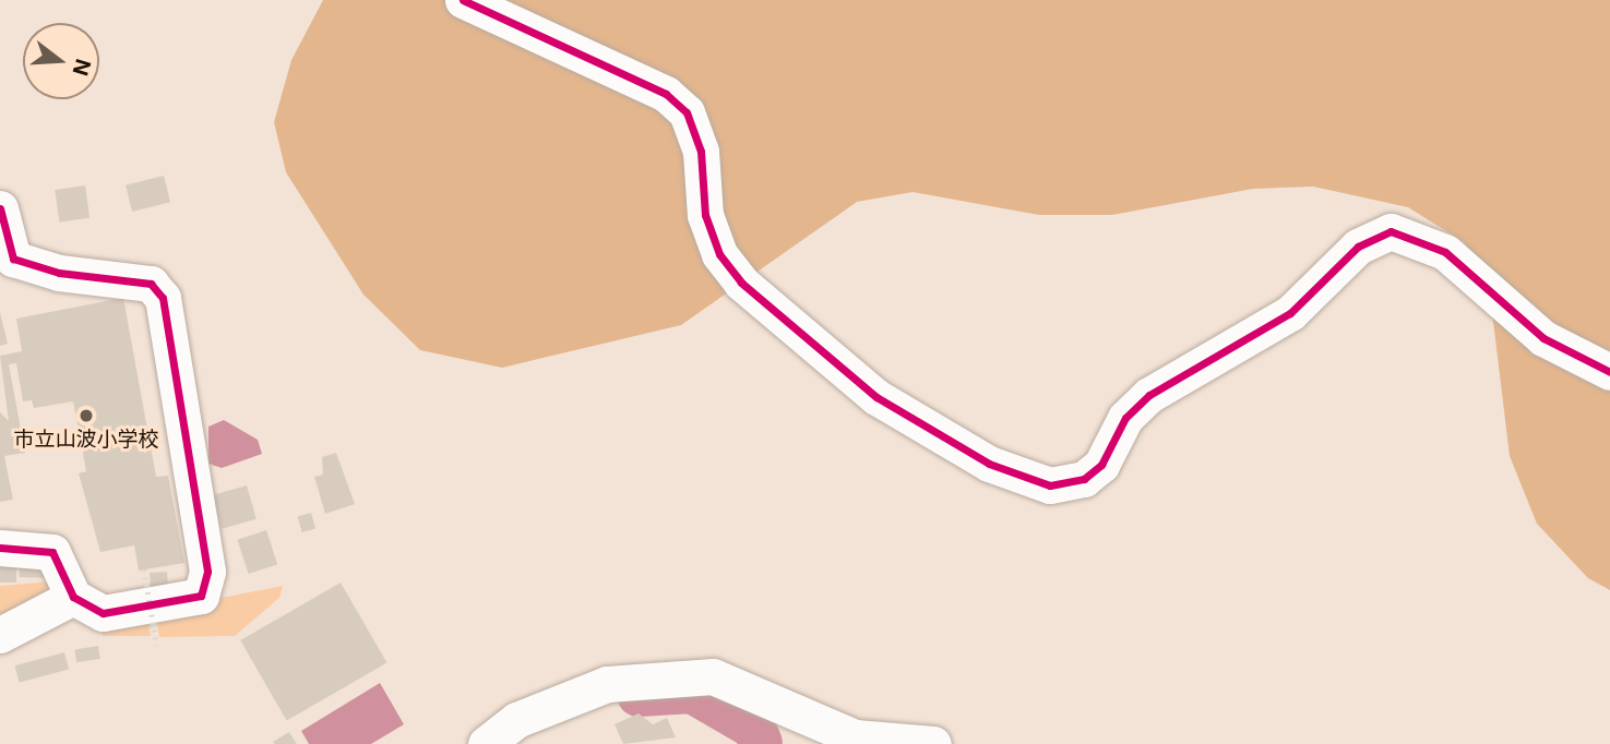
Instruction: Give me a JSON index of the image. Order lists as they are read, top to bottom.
{
  "places": ["市立山波小学校"],
  "north": "right"
}
